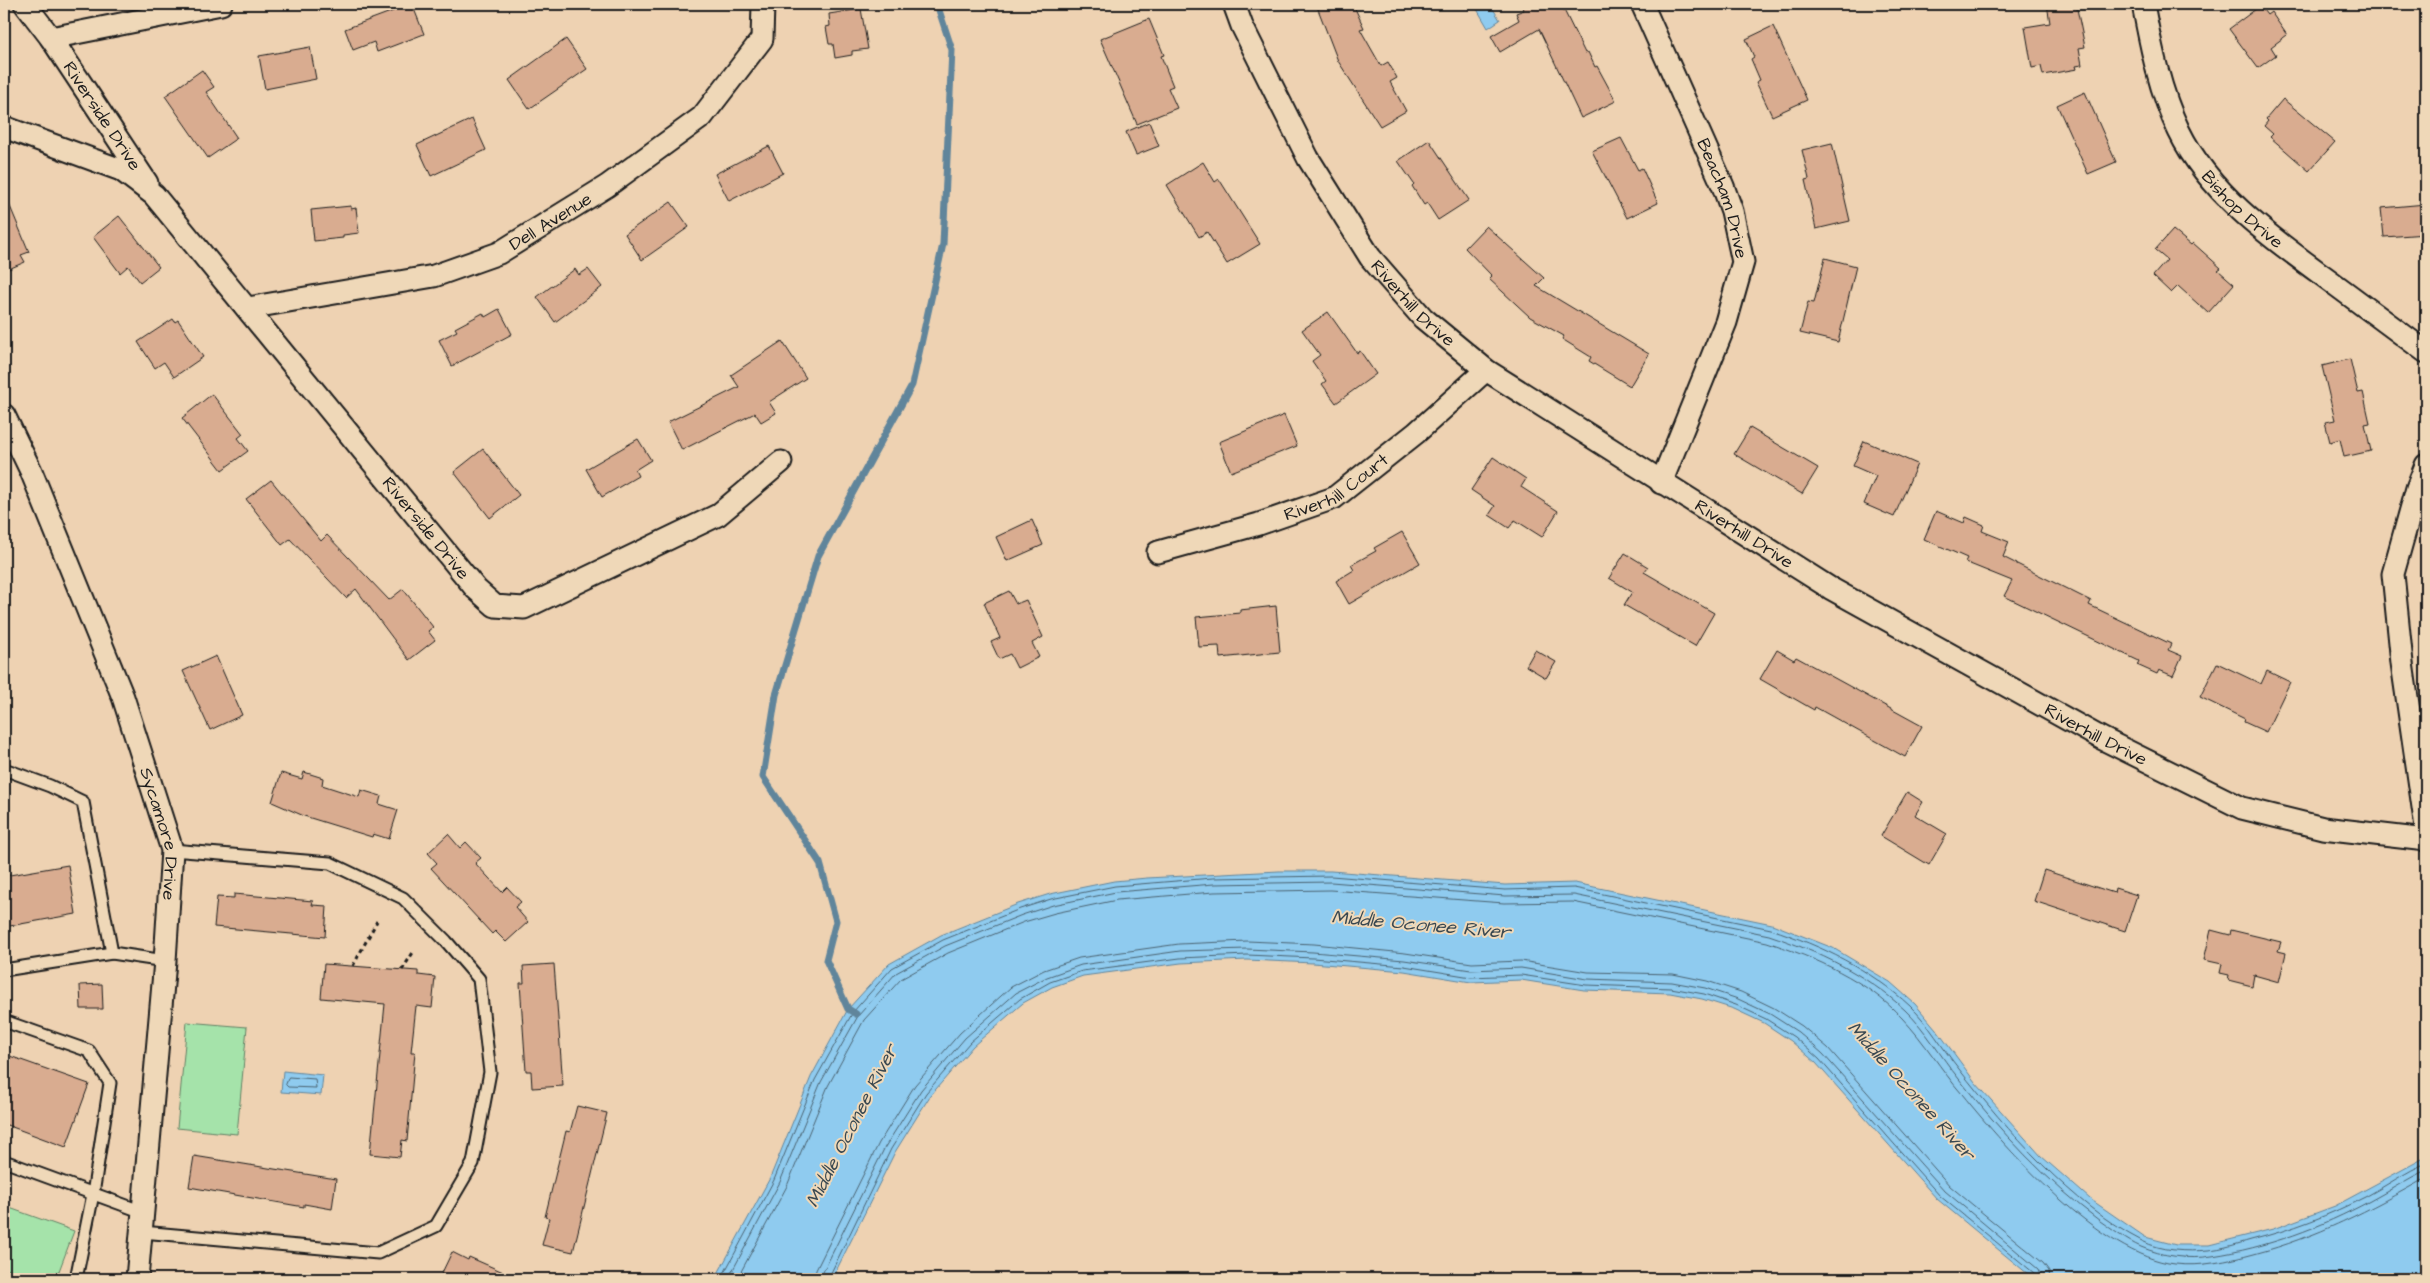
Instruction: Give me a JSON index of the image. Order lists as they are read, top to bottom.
{
  "streets": {
    "street": [
      "Riverside Drive",
      "Beacham Drive",
      "Bishop Drive",
      "Dell Avenue",
      "Riverhill Drive",
      "Riverhill Court",
      "Sycamore Drive"
    ]
  },
  "crossings": [
    ["Riverside Drive", "Dell Avenue"],
    ["Beacham Drive", "Riverhill Drive"],
    ["Riverhill Drive", "Riverhill Court"]
  ],
  "water": ["Middle Oconee River"]
}
